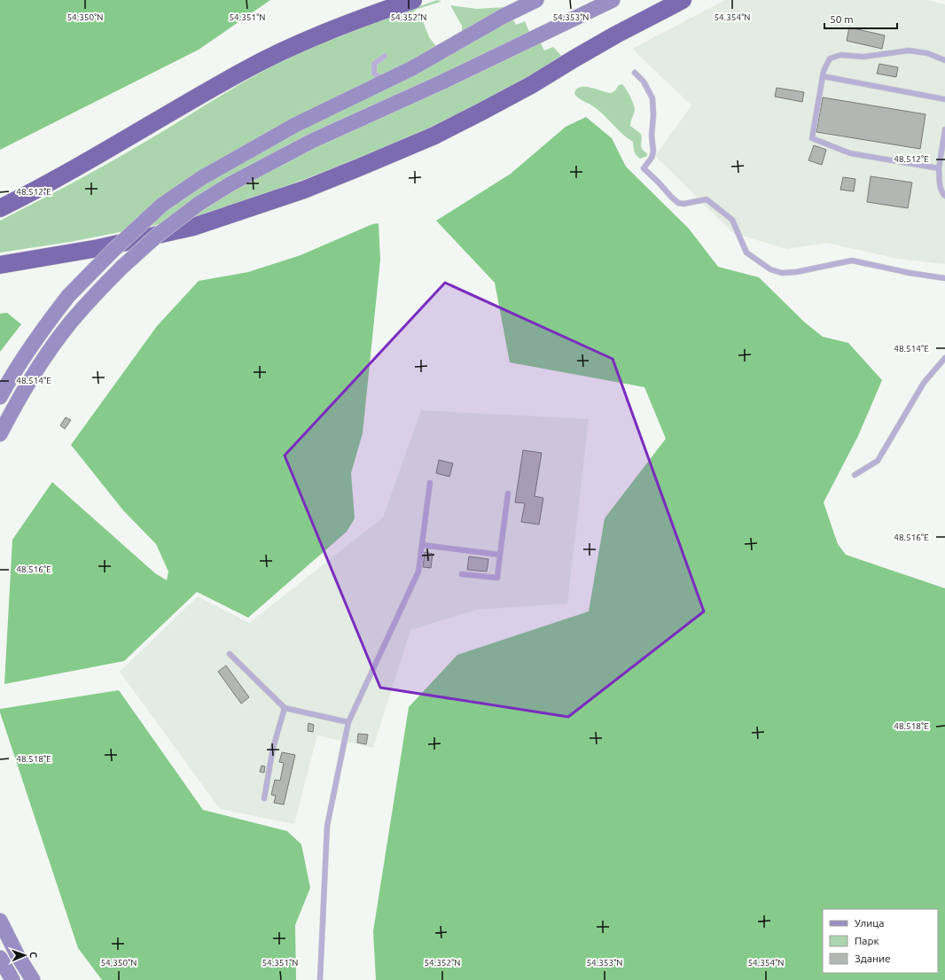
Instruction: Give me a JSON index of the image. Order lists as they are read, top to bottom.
{
  "legend": ["Улица", "Парк", "Здание"],
  "scale_bar": "50 m",
  "north": "right",
  "coordinates": [
    "54.350°N",
    "54.351°N",
    "54.352°N",
    "54.353°N",
    "54.354°N",
    "48.512°E",
    "48.514°E",
    "48.516°E",
    "48.518°E"
  ]
}
